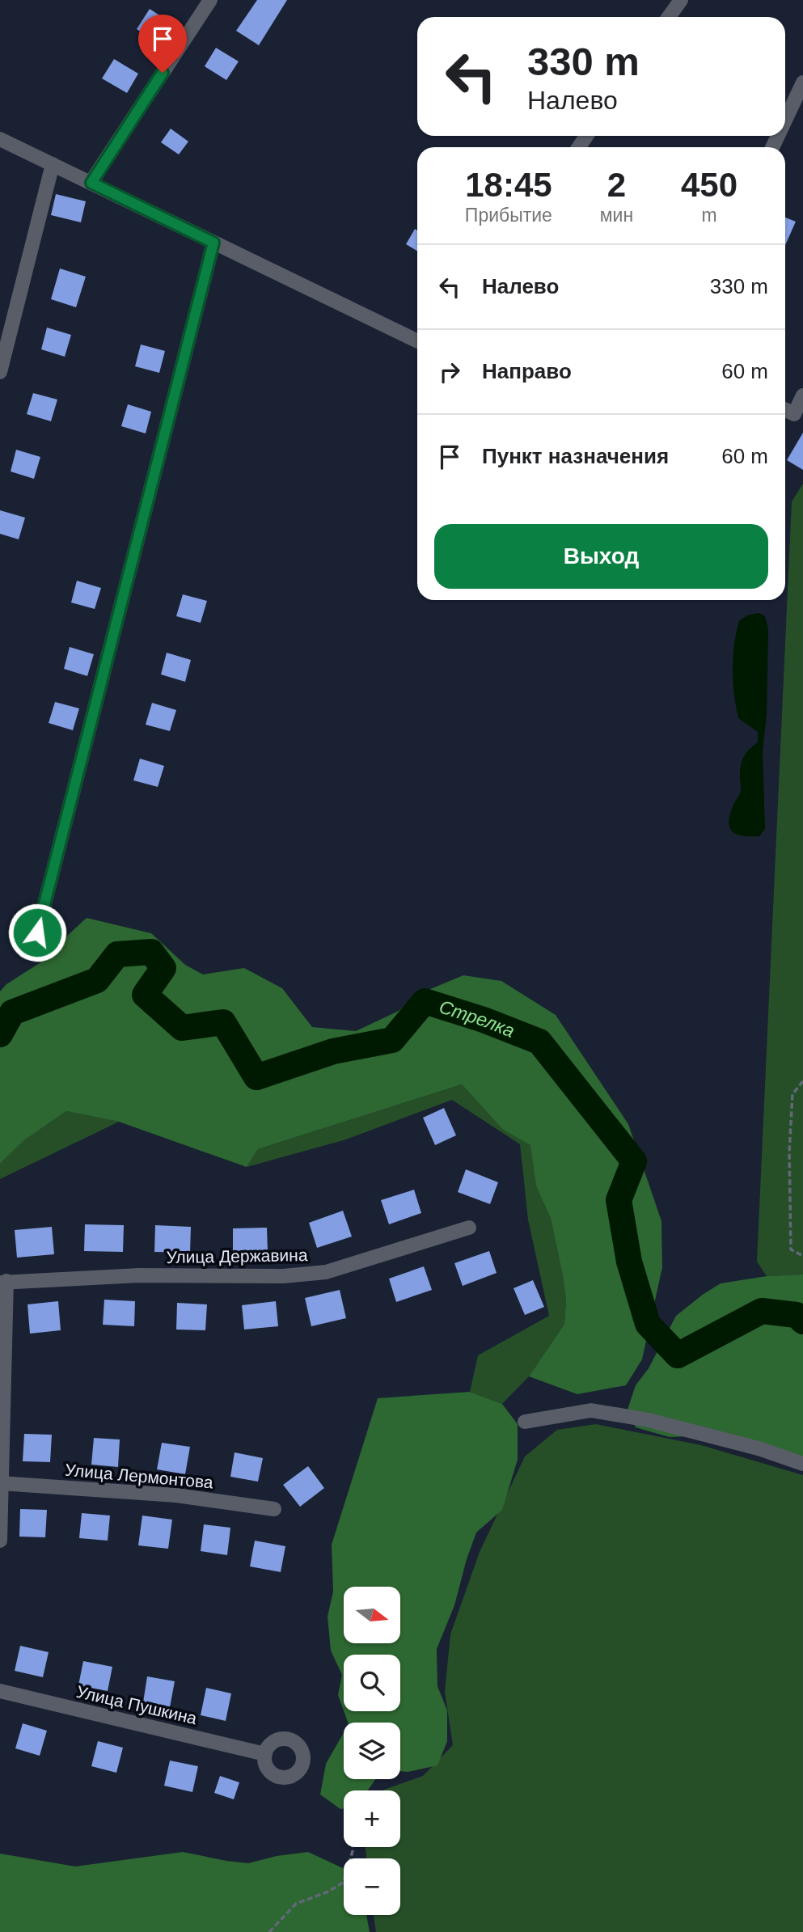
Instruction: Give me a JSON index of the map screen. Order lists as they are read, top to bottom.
{
  "streets": {
    "street": ["Улица Державина", "Улица Лермонтова", "Улица Пушкина"]
  },
  "water": ["Стрелка"],
  "north": "right",
  "page": {
    "turn": ["330 m", "Налево"],
    "eta": [
      "18:45",
      "Прибытие",
      "2",
      "мин",
      "450",
      "m"
    ],
    "list": [
      {
        "name": "Налево",
        "value": "330 m"
      },
      {
        "name": "Направо",
        "value": "60 m"
      },
      {
        "name": "Пункт назначения",
        "value": "60 m"
      }
    ],
    "buttons": "Выход",
    "map_buttons": ["+", "−"]
  }
}
